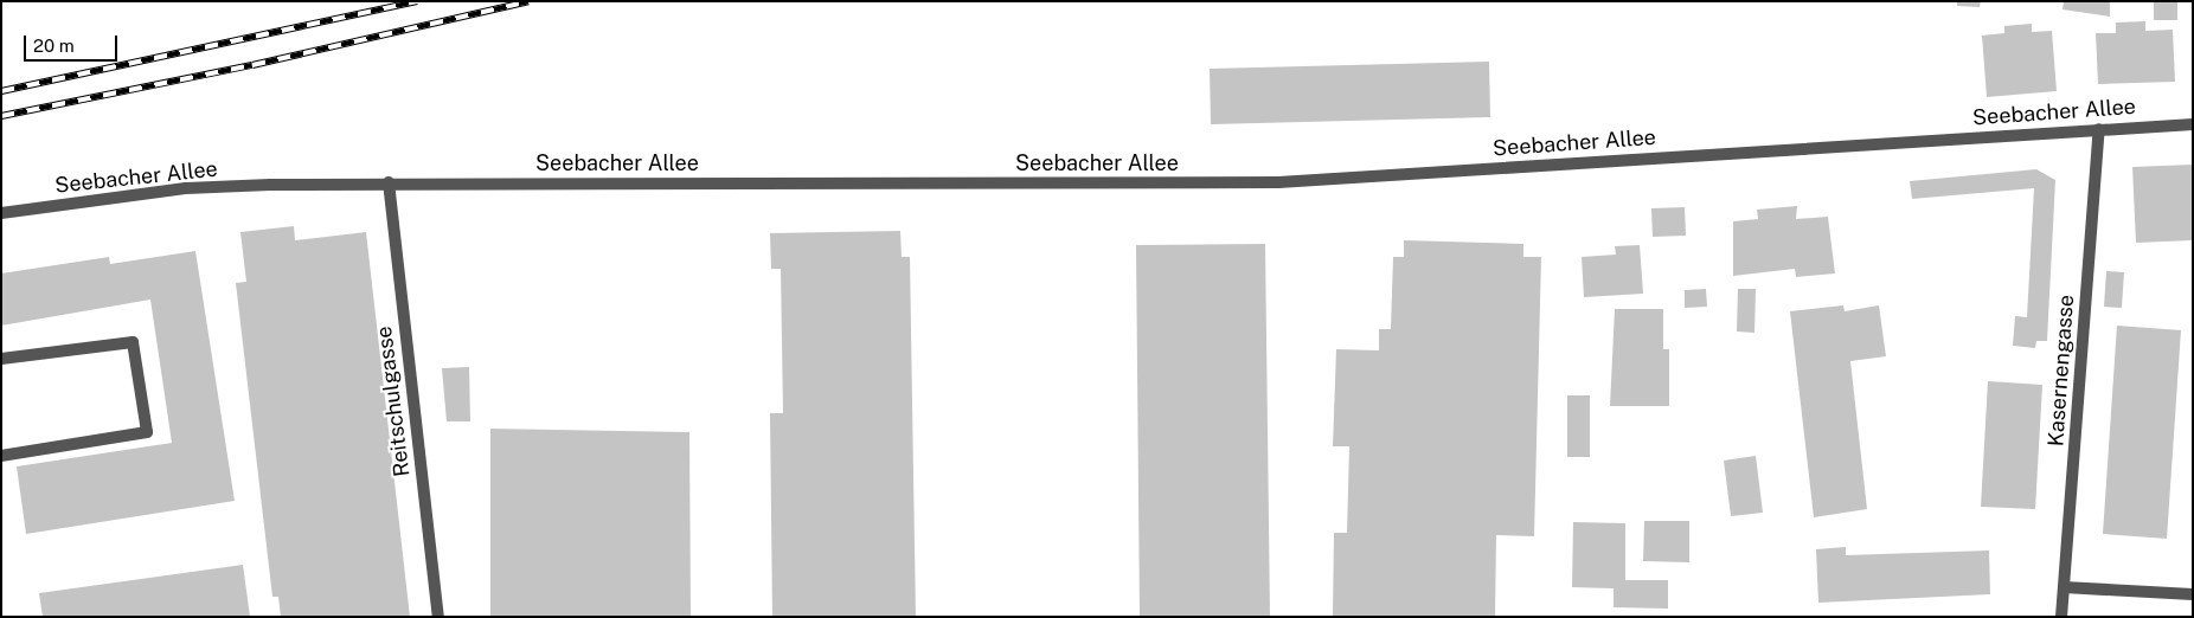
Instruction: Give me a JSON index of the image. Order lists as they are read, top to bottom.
{
  "streets": {
    "street": ["Seebacher Allee", "Kasernengasse", "Reitschulgasse"]
  },
  "crossings": [
    ["Seebacher Allee", "Kasernengasse"],
    ["Seebacher Allee", "Reitschulgasse"]
  ],
  "scale_bar": "20 m"
}
